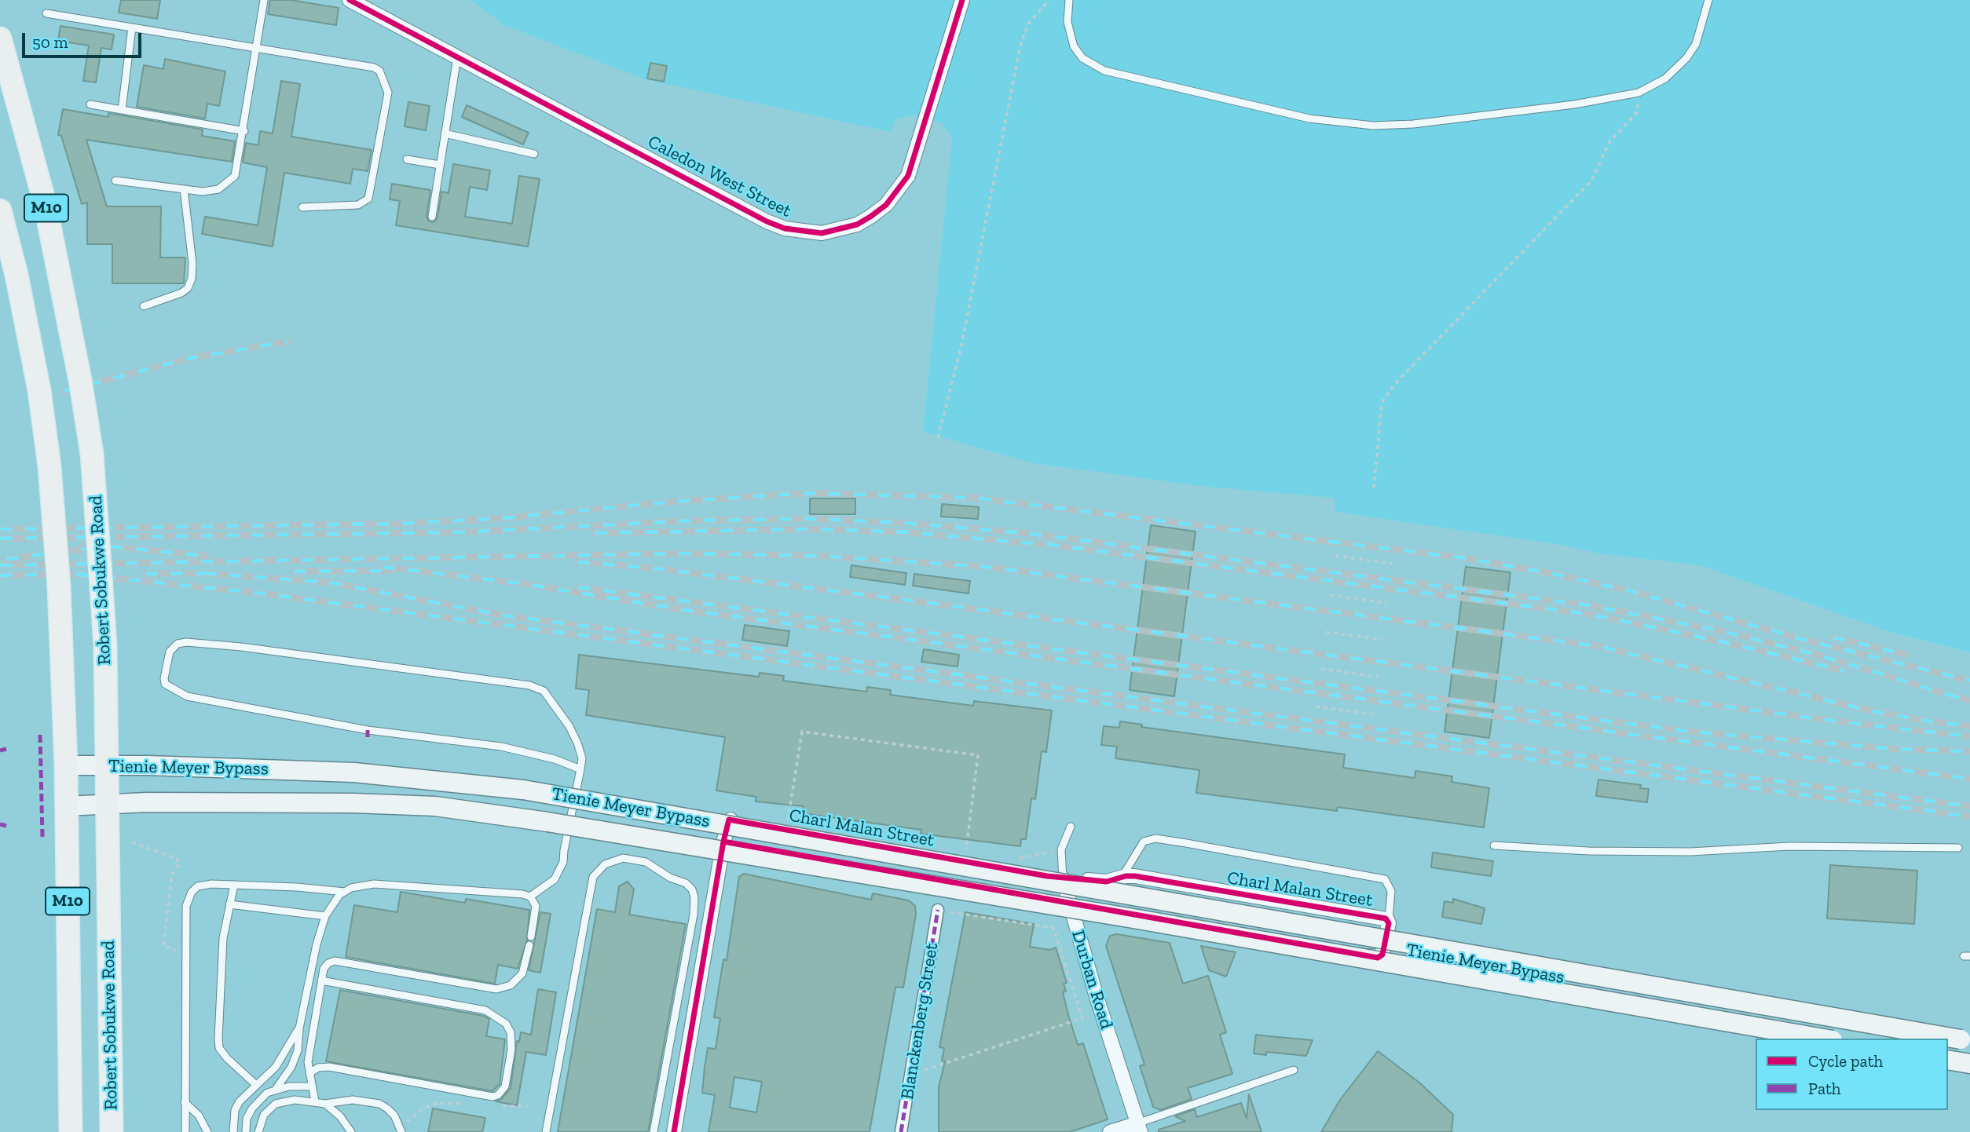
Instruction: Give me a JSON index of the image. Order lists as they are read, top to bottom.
{
  "streets": {
    "main road": ["M10", "Robert Sobukwe Road", "Tienie Meyer Bypass"],
    "street": [
      "Caledon West Street",
      "Charl Malan Street",
      "Durban Road",
      "Blanckenberg Street"
    ]
  },
  "crossings": [
    ["M10", "Tienie Meyer Bypass"],
    ["Robert Sobukwe Road", "Tienie Meyer Bypass"],
    ["Charl Malan Street", "Durban Road"]
  ],
  "legend": ["Cycle path", "Path"],
  "scale_bar": "50 m"
}
